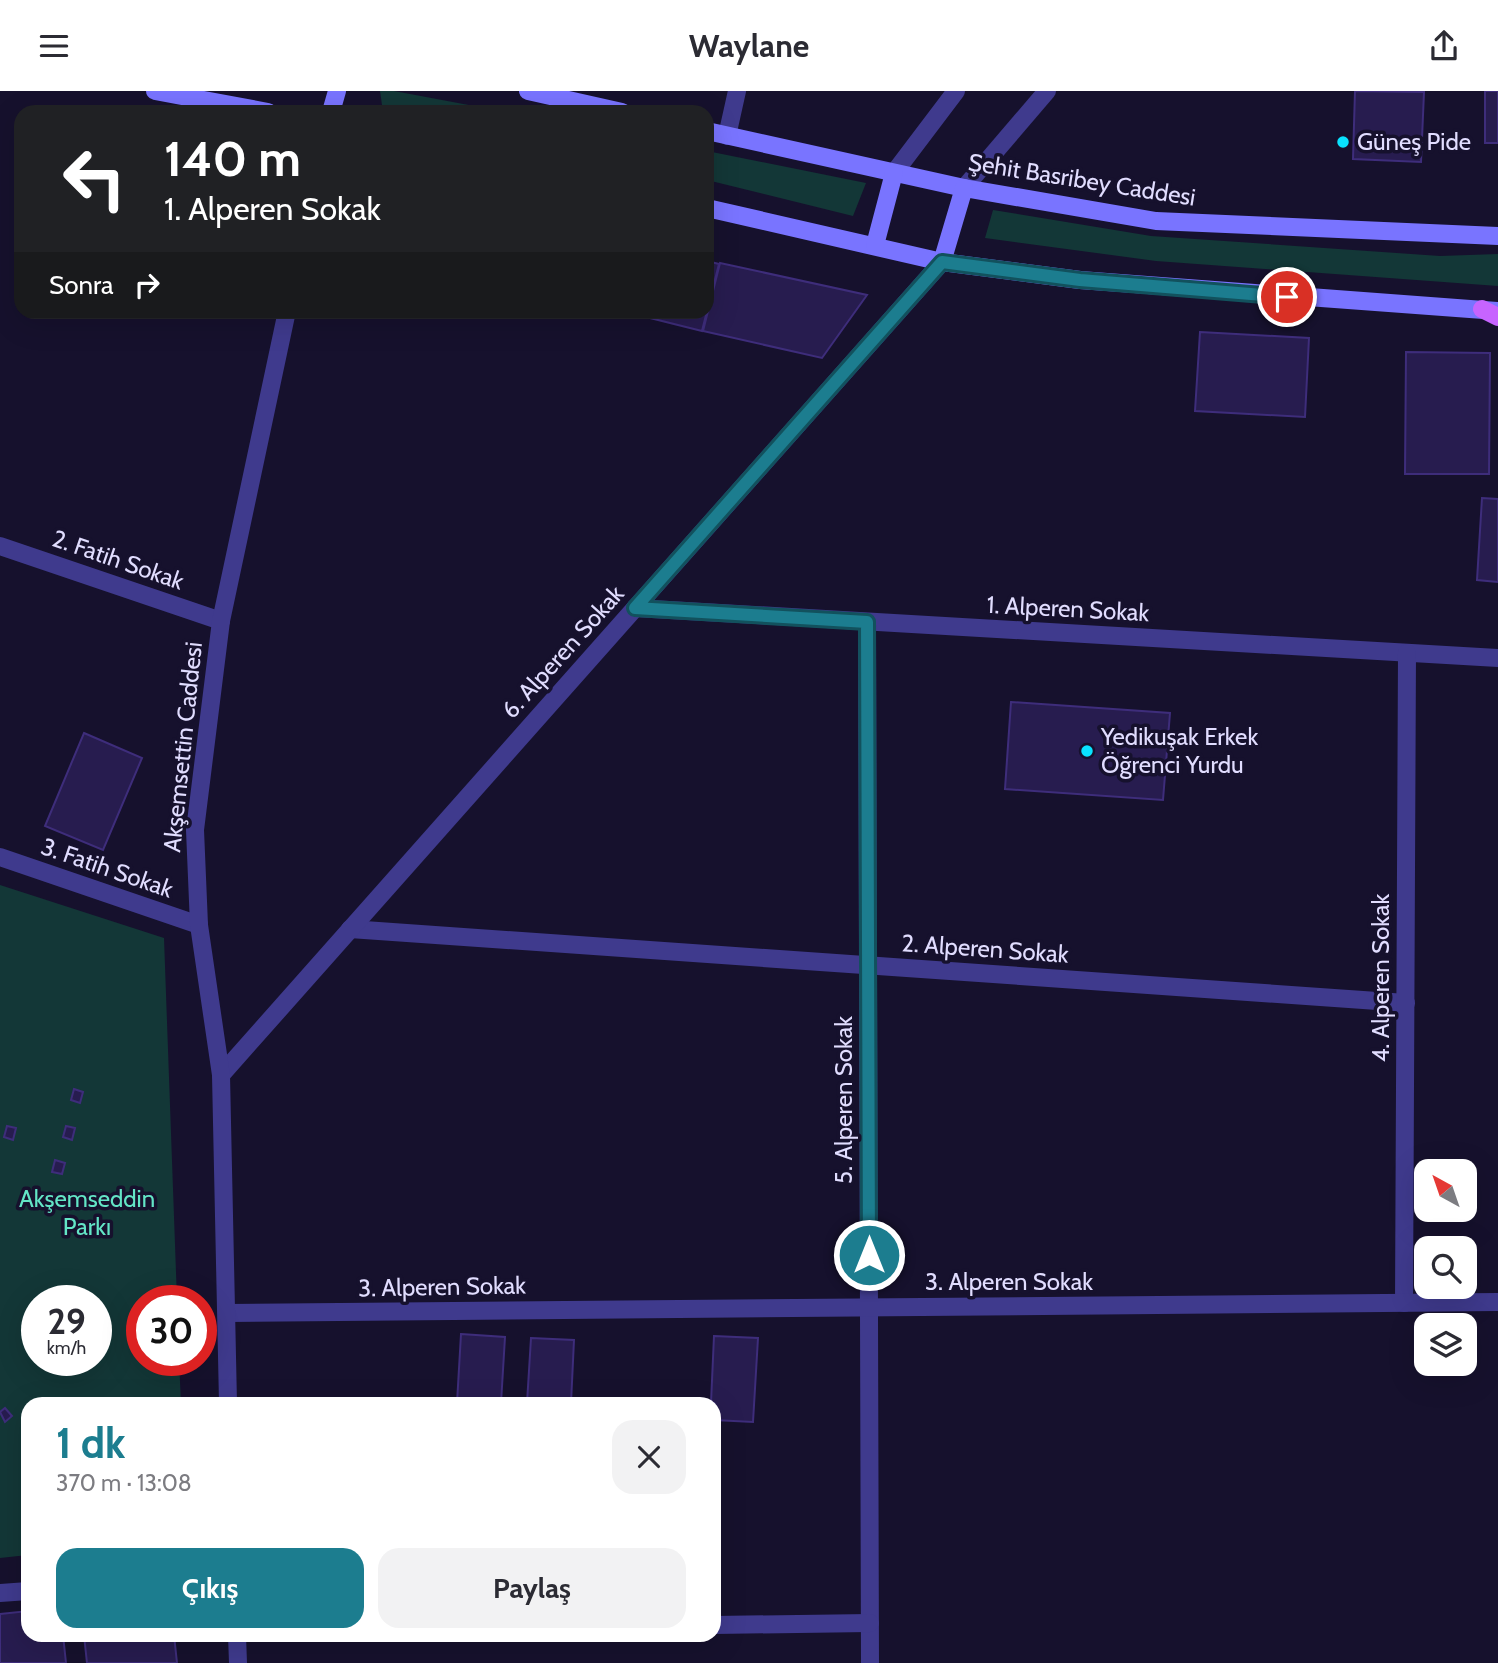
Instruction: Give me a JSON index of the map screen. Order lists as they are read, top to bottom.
{
  "streets": {
    "street": [
      "Şehit Basribey Caddesi",
      "2. Fatih Sokak",
      "1. Alperen Sokak",
      "6. Alperen Sokak",
      "Akşemsettin Caddesi",
      "3. Fatih Sokak",
      "2. Alperen Sokak",
      "4. Alperen Sokak",
      "5. Alperen Sokak",
      "3. Alperen Sokak"
    ]
  },
  "crossings": [
    ["2. Fatih Sokak", "Akşemsettin Caddesi"],
    ["1. Alperen Sokak", "6. Alperen Sokak"],
    ["1. Alperen Sokak", "4. Alperen Sokak"],
    ["1. Alperen Sokak", "5. Alperen Sokak"],
    ["6. Alperen Sokak", "Akşemsettin Caddesi"],
    ["6. Alperen Sokak", "2. Alperen Sokak"],
    ["Akşemsettin Caddesi", "3. Fatih Sokak"],
    ["Akşemsettin Caddesi", "3. Alperen Sokak"],
    ["2. Alperen Sokak", "4. Alperen Sokak"],
    ["2. Alperen Sokak", "5. Alperen Sokak"],
    ["4. Alperen Sokak", "3. Alperen Sokak"],
    ["5. Alperen Sokak", "3. Alperen Sokak"]
  ],
  "parks": ["Akşemseddin Parkı"],
  "places": ["Güneş Pide", "Yedikuşak Erkek Öğrenci Yurdu"],
  "north": "top left",
  "page": {
    "header": "Waylane",
    "turn": ["140 m", "1. Alperen Sokak"],
    "then": "Sonra",
    "speed": "29 km/h",
    "limit": "30",
    "heading": ["1 dk", "370 m · 13:08"],
    "buttons": ["Çıkış", "Paylaş"]
  }
}
